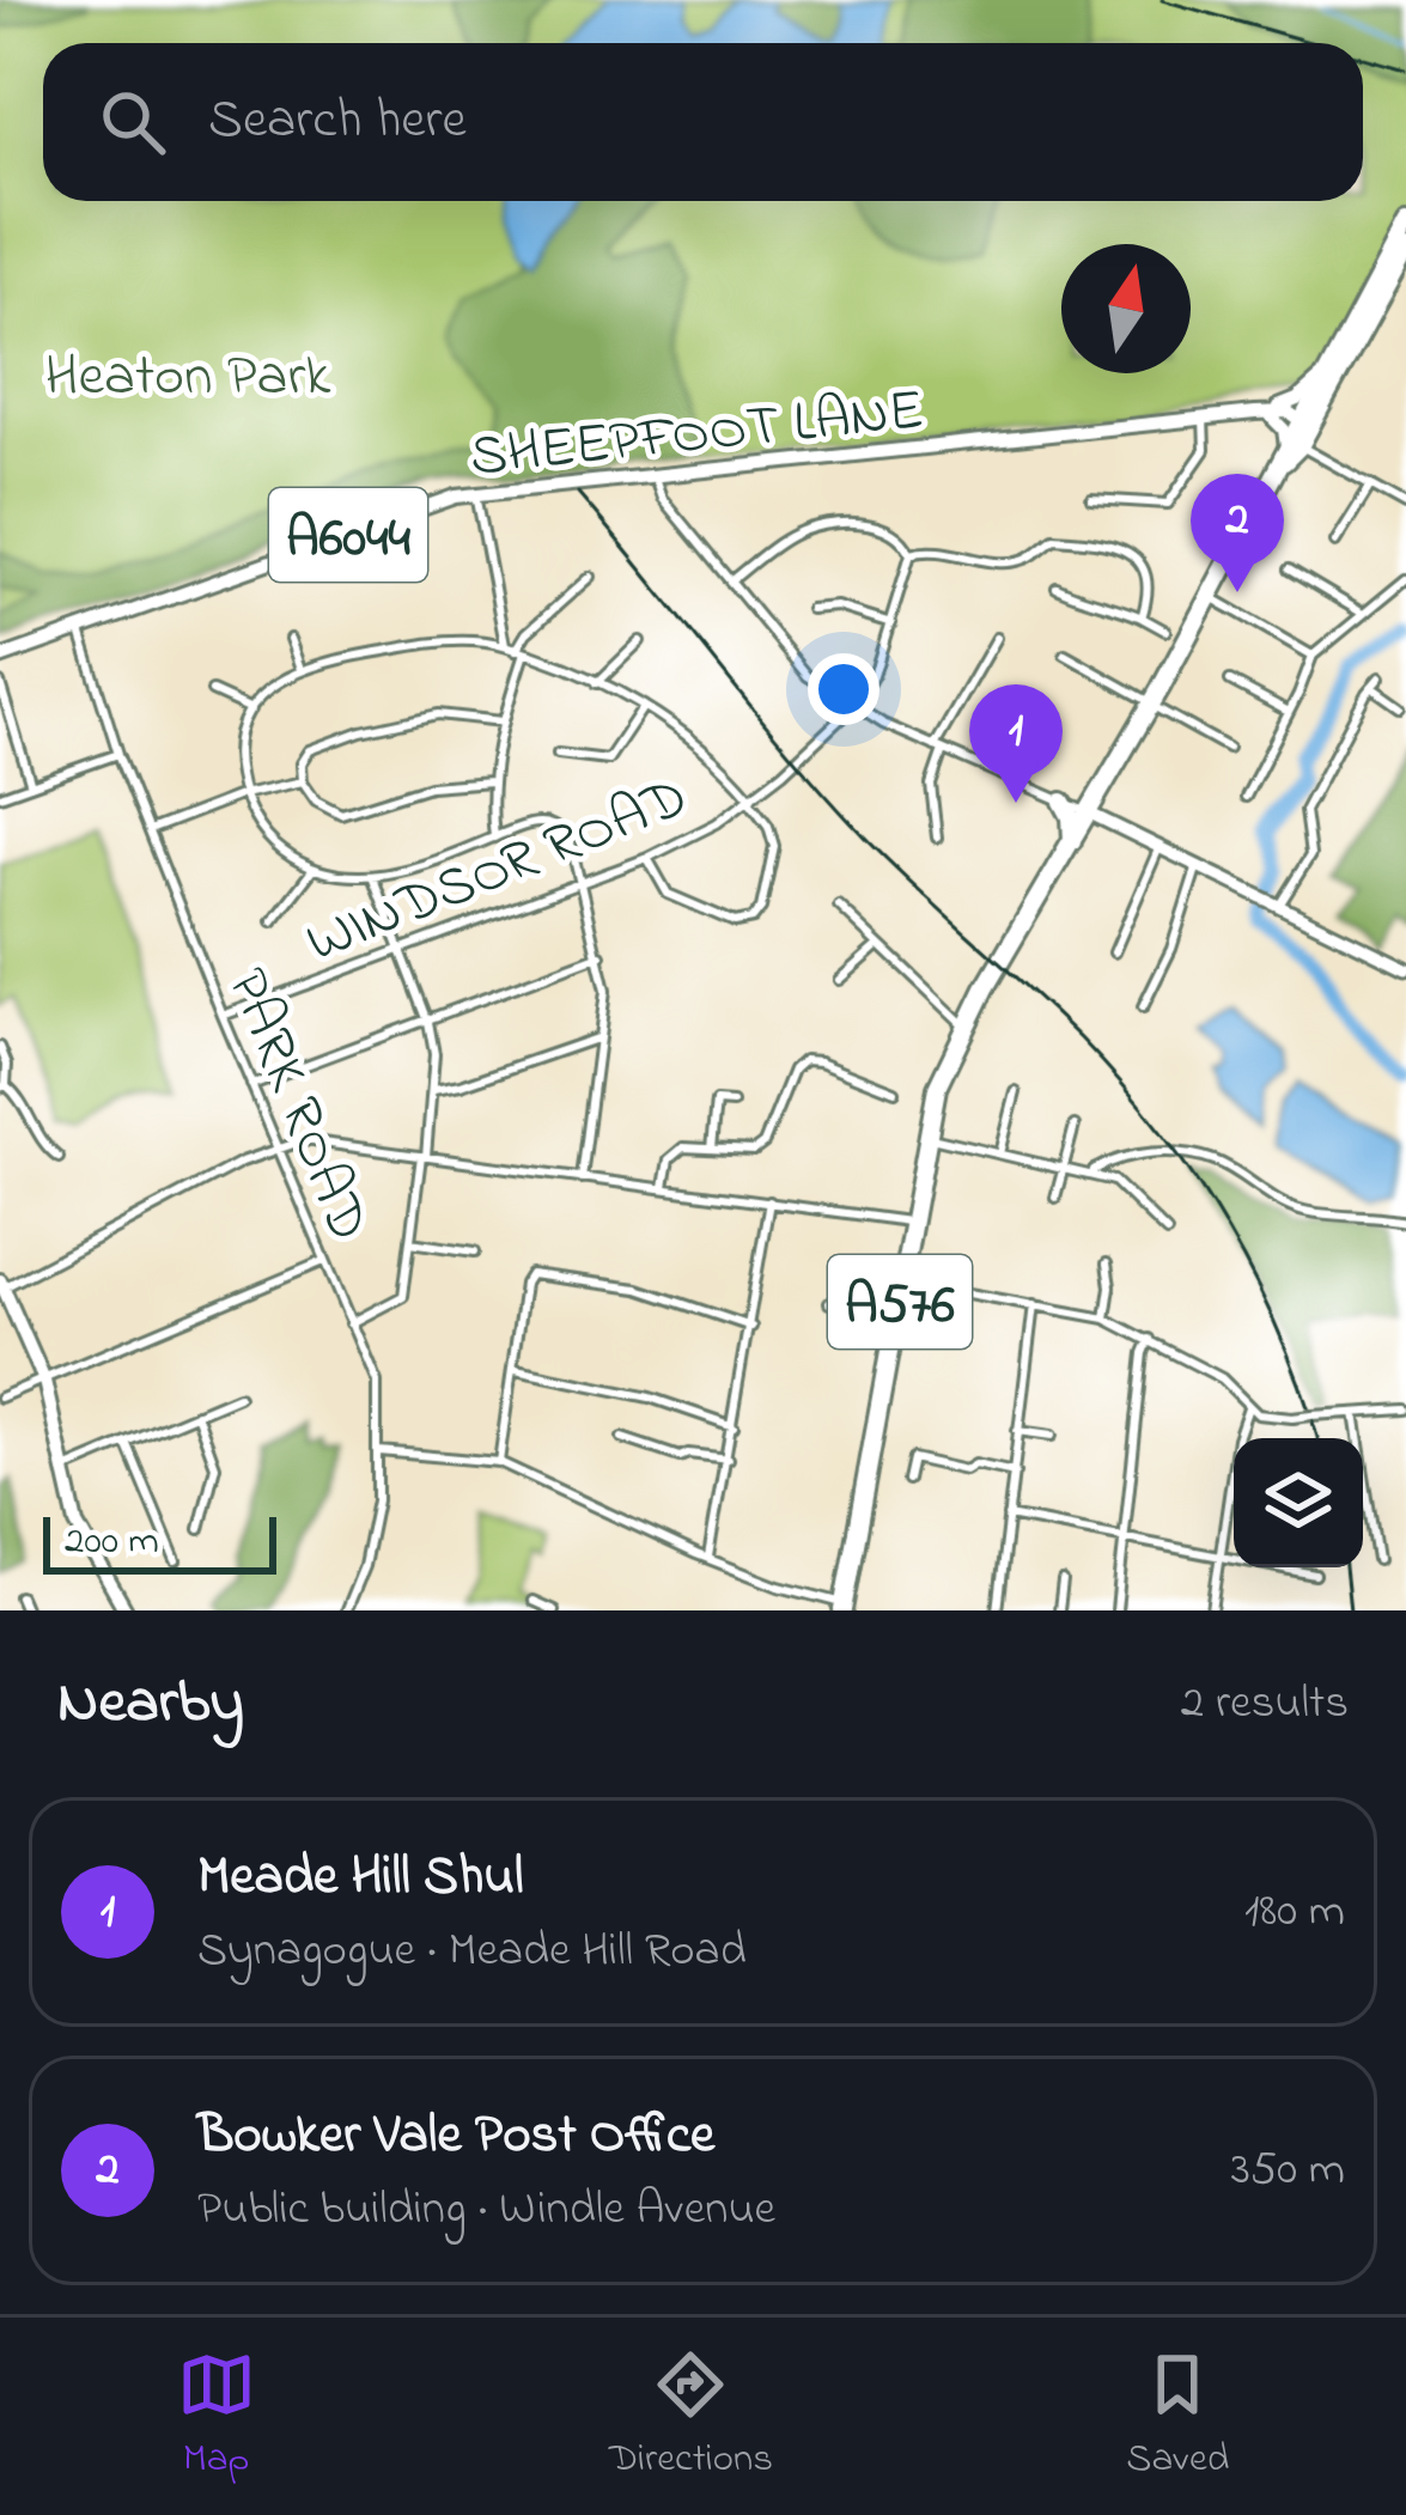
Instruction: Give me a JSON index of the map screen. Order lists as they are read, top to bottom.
{
  "streets": {
    "highway": ["A576"],
    "main road": ["SHEEPFOOT LANE", "A6044"],
    "street": ["WINDSOR ROAD", "PARK ROAD"]
  },
  "crossings": [
    ["SHEEPFOOT LANE", "PARK ROAD"],
    ["SHEEPFOOT LANE", "A576"],
    ["WINDSOR ROAD", "PARK ROAD"]
  ],
  "parks": ["Heaton Park"],
  "scale_bar": "200 m",
  "north": "top",
  "page": {
    "search": "Search here",
    "pins": ["2", "1"],
    "scale": "200 m",
    "heading": ["Nearby", "2 results"],
    "list": [
      {
        "mark": "1",
        "name": "Meade Hill Shul",
        "note": "Synagogue · Meade Hill Road",
        "value": "180 m"
      },
      {
        "mark": "2",
        "name": "Bowker Vale Post Office",
        "note": "Public building · Windle Avenue",
        "value": "350 m"
      }
    ],
    "nav": ["Map", "Directions", "Saved"]
  }
}
